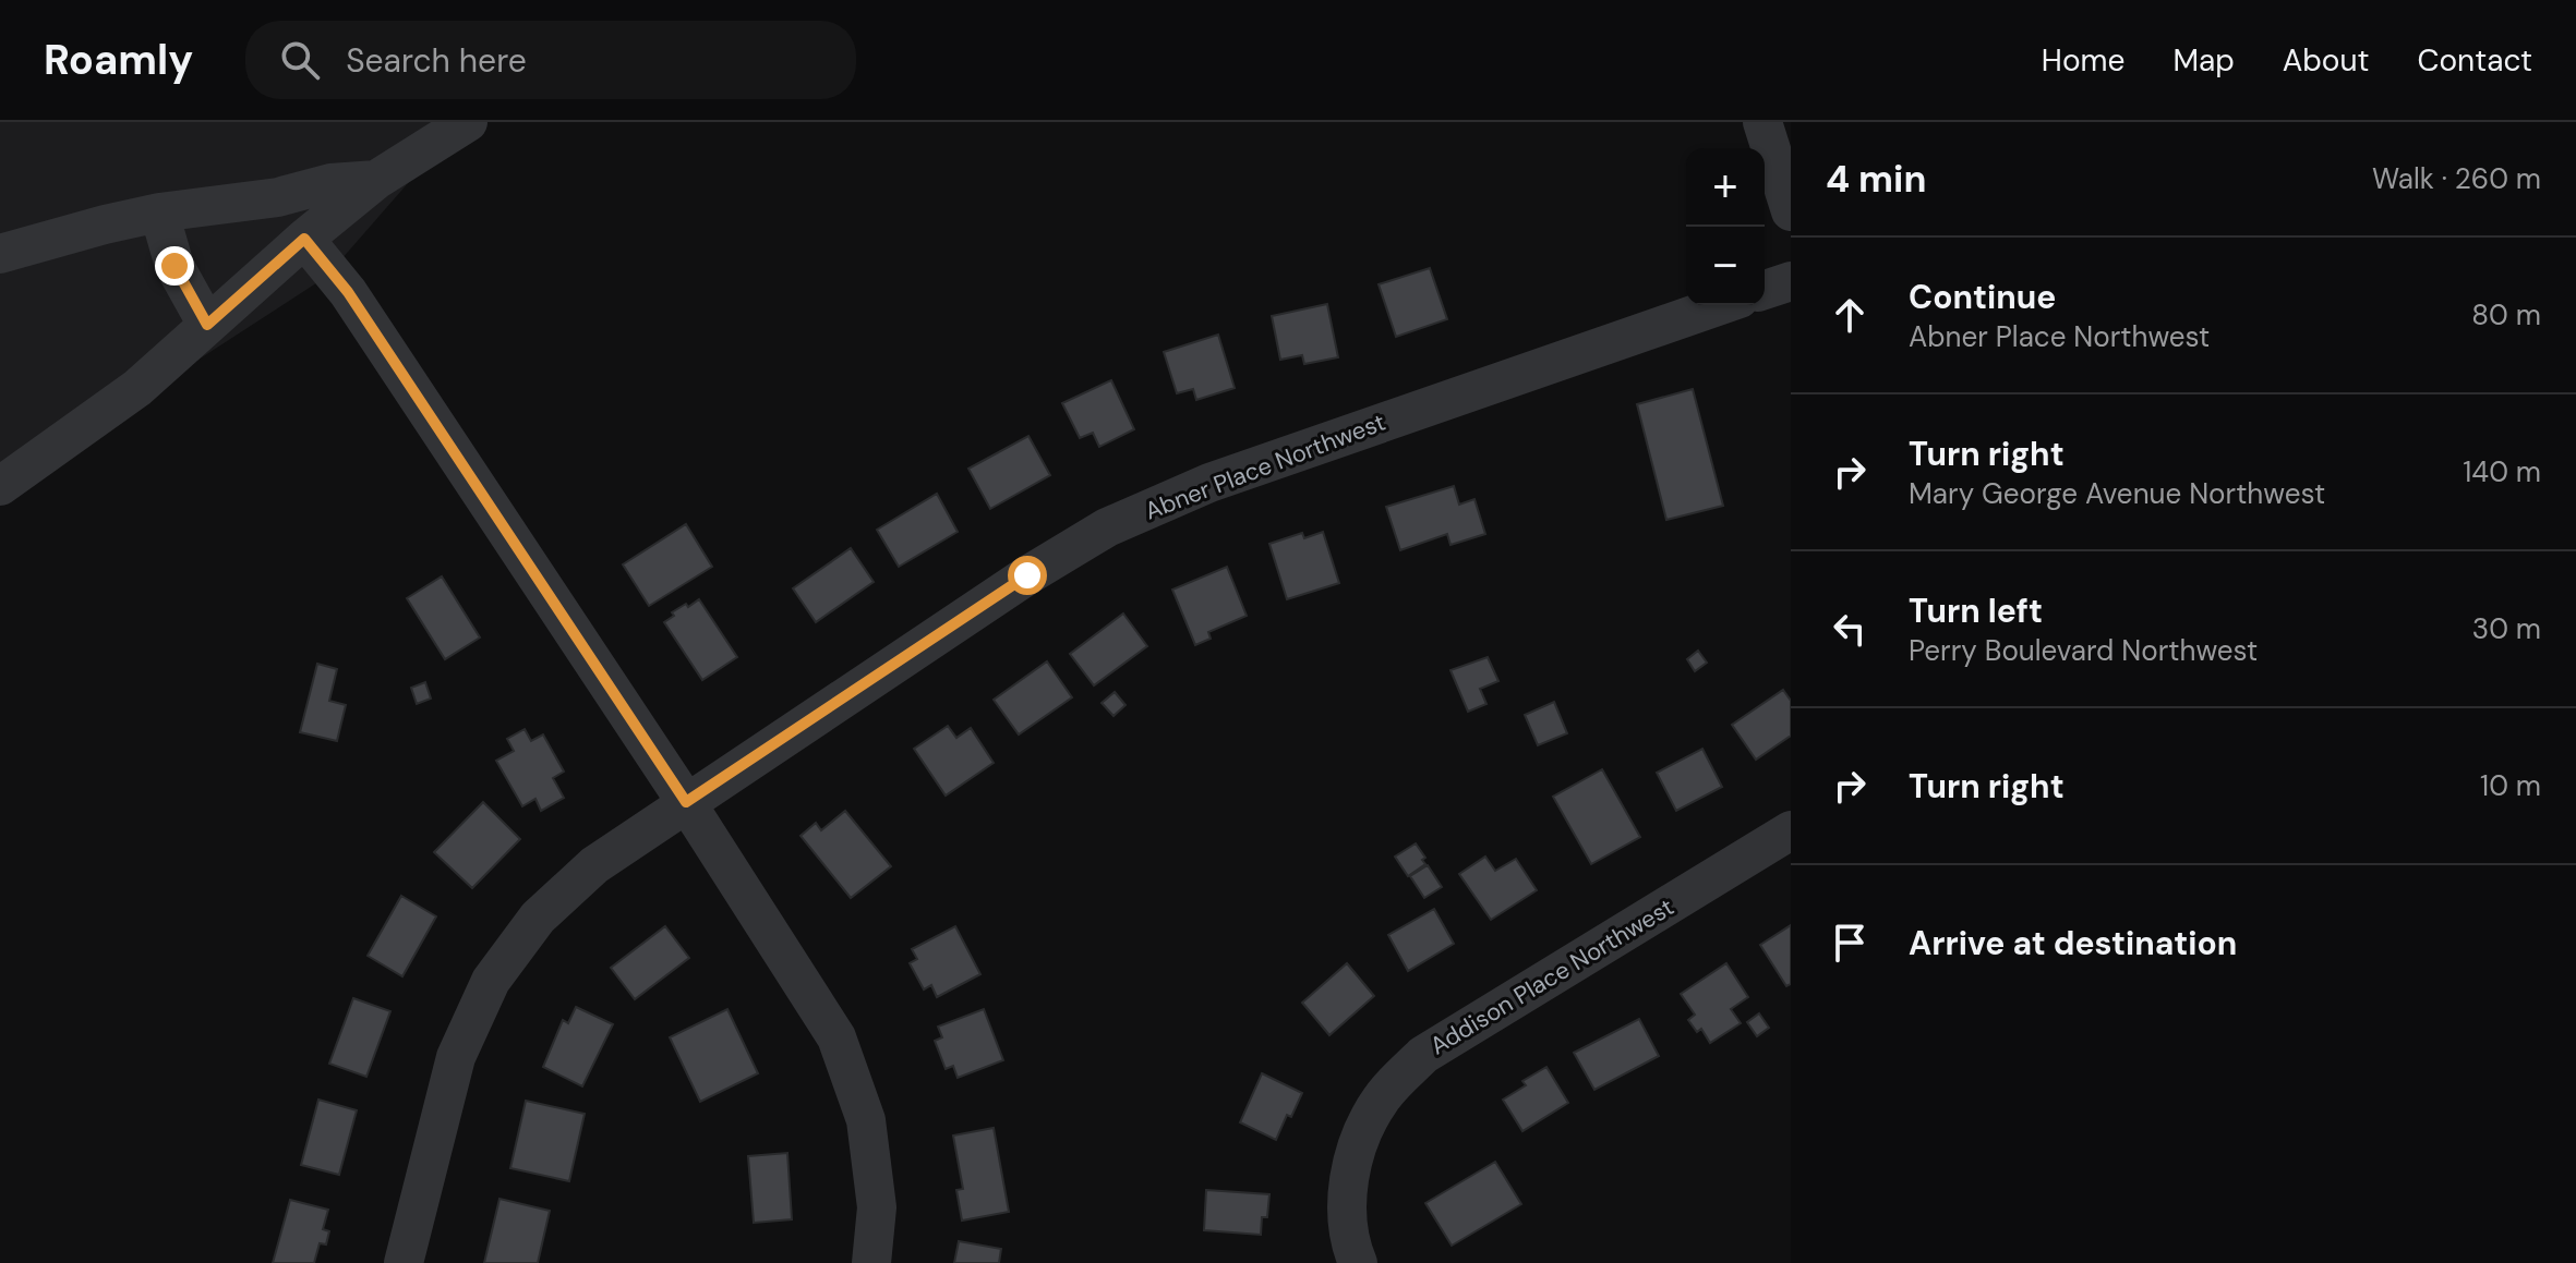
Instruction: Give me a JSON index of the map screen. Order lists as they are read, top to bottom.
{
  "streets": {
    "street": ["Abner Place Northwest", "Addison Place Northwest"]
  },
  "page": {
    "header": "Roamly",
    "search": "Search here",
    "nav": [
      "Home",
      "Map",
      "About",
      "Contact"
    ],
    "heading": ["4 min", "Walk · 260 m"],
    "map_buttons": ["+", "−"],
    "list": [
      ["Continue", "Abner Place Northwest", "80 m"],
      ["Turn right", "Mary George Avenue Northwest", "140 m"],
      ["Turn left", "Perry Boulevard Northwest", "30 m"],
      ["Turn right", "10 m"],
      "Arrive at destination"
    ]
  }
}
